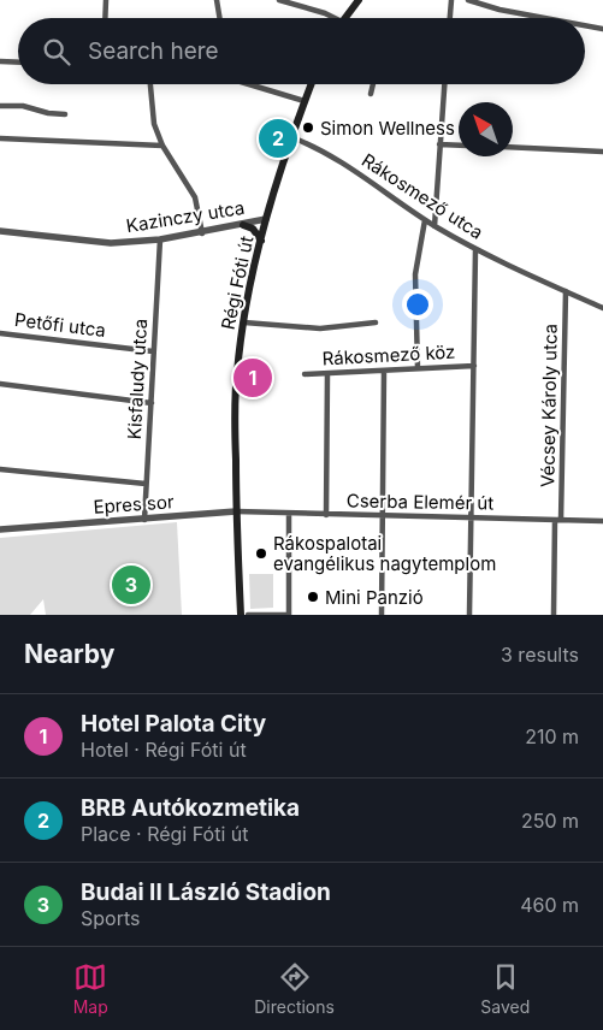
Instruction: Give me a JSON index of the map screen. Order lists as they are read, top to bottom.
{
  "streets": {
    "main road": ["Régi Fóti út"],
    "street": [
      "Rákosmező utca",
      "Kazinczy utca",
      "Petőfi utca",
      "Rákosmező köz",
      "Kisfaludy utca",
      "Vécsey Károly utca",
      "Cserba Elemér út",
      "Epres sor"
    ]
  },
  "crossings": [
    ["Rákosmező utca", "Régi Fóti út"],
    ["Rákosmező utca", "Vécsey Károly utca"],
    ["Kazinczy utca", "Régi Fóti út"],
    ["Kazinczy utca", "Kisfaludy utca"],
    ["Régi Fóti út", "Cserba Elemér út"],
    ["Régi Fóti út", "Epres sor"],
    ["Petőfi utca", "Kisfaludy utca"],
    ["Kisfaludy utca", "Epres sor"],
    ["Vécsey Károly utca", "Cserba Elemér út"],
    ["Cserba Elemér út", "Epres sor"]
  ],
  "places": ["Simon Wellness", "Rákospalotai evangélikus nagytemplom", "Mini Panzió"],
  "north": "top left",
  "page": {
    "search": "Search here",
    "pins": ["2", "1", "3"],
    "heading": ["Nearby", "3 results"],
    "list": [
      {
        "mark": "1",
        "name": "Hotel Palota City",
        "note": "Hotel · Régi Fóti út",
        "value": "210 m"
      },
      {
        "mark": "2",
        "name": "BRB Autókozmetika",
        "note": "Place · Régi Fóti út",
        "value": "250 m"
      },
      {
        "mark": "3",
        "name": "Budai II László Stadion",
        "note": "Sports",
        "value": "460 m"
      }
    ],
    "nav": ["Map", "Directions", "Saved"]
  }
}
